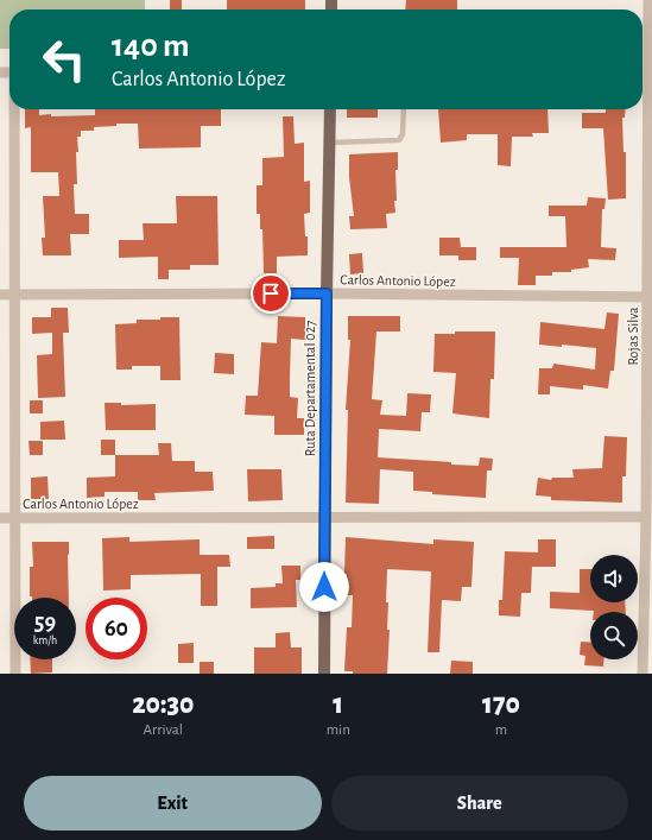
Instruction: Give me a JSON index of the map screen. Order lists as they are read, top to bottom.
{
  "streets": {
    "main road": ["Ruta Departamental 027"],
    "street": ["Carlos Antonio López", "Rojas Silva"]
  },
  "crossings": [
    ["Carlos Antonio López", "Rojas Silva"],
    ["Carlos Antonio López", "Ruta Departamental 027"]
  ],
  "page": {
    "turn": ["140 m", "Carlos Antonio López"],
    "speed": "59 km/h",
    "limit": "60",
    "eta": [
      "20:30",
      "Arrival",
      "1",
      "min",
      "170",
      "m"
    ],
    "buttons": ["Exit", "Share"]
  }
}
